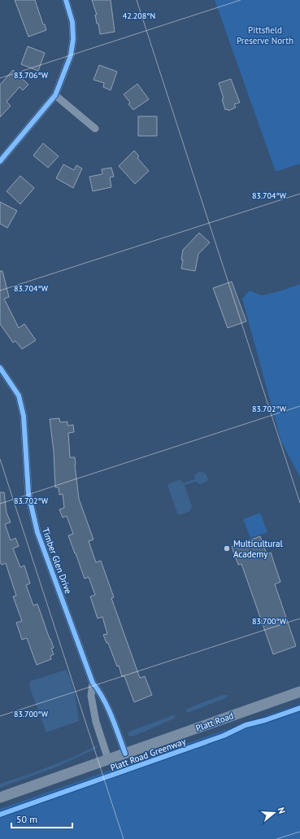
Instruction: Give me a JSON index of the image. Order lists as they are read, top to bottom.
{
  "streets": {
    "main road": ["Platt Road"],
    "street": ["Timber Glen Drive"],
    "cycle path": ["Platt Road Greenway"]
  },
  "crossings": [
    ["Timber Glen Drive", "Platt Road"]
  ],
  "parks": ["Pittsfield Preserve North"],
  "places": ["Multicultural Academy"],
  "scale_bar": "50 m",
  "north": "right",
  "coordinates": [
    "42.208°N",
    "83.706°W",
    "83.704°W",
    "83.702°W",
    "83.700°W"
  ]
}
